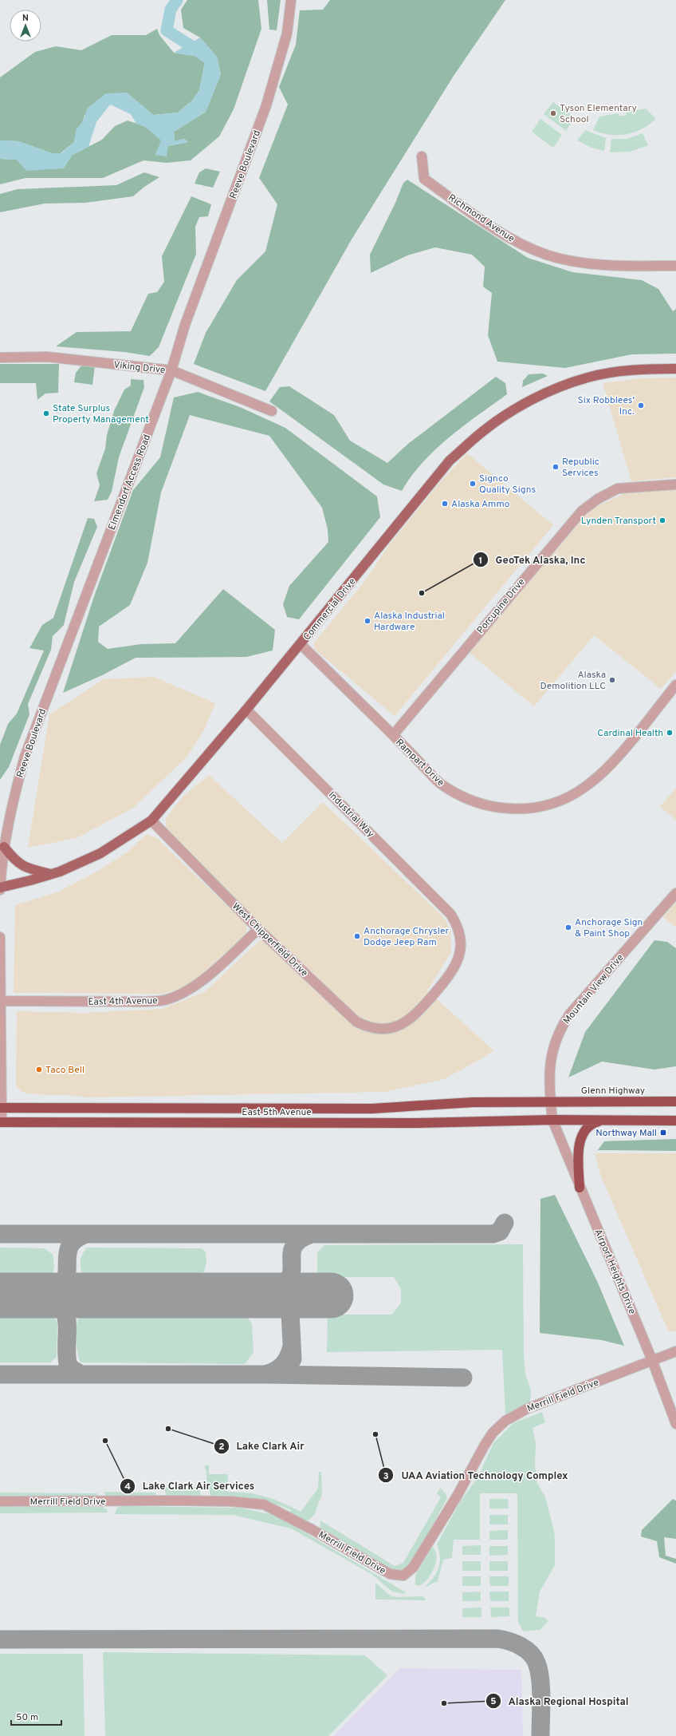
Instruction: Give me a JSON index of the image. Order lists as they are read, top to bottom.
{
  "streets": {
    "highway": ["Glenn Highway", "East 5th Avenue"],
    "main road": ["Commercial Drive"],
    "street": [
      "Reeve Boulevard",
      "Richmond Avenue",
      "Viking Drive",
      "Elmendorf Access Road",
      "Porcupine Drive",
      "Rampart Drive",
      "Industrial Way",
      "West Chipperfield Drive",
      "Mountain View Drive",
      "East 4th Avenue",
      "Airport Heights Drive",
      "Merrill Field Drive"
    ]
  },
  "crossings": [
    ["Reeve Boulevard", "Elmendorf Access Road"],
    ["Reeve Boulevard", "Commercial Drive"],
    ["Viking Drive", "Elmendorf Access Road"],
    ["Porcupine Drive", "Rampart Drive"],
    ["Commercial Drive", "Rampart Drive"],
    ["Commercial Drive", "Industrial Way"],
    ["Commercial Drive", "West Chipperfield Drive"],
    ["Industrial Way", "West Chipperfield Drive"],
    ["West Chipperfield Drive", "East 4th Avenue"],
    ["Mountain View Drive", "Glenn Highway"],
    ["Mountain View Drive", "East 5th Avenue"],
    ["Mountain View Drive", "Airport Heights Drive"],
    ["Glenn Highway", "East 5th Avenue"],
    ["East 5th Avenue", "Airport Heights Drive"],
    ["Airport Heights Drive", "Merrill Field Drive"]
  ],
  "places": {
    "other": [
      "Tyson Elementary School",
      "Six Robblees' Inc.",
      "State Surplus Property Management",
      "Republic Services",
      "Signco Quality Signs",
      "Alaska Ammo",
      "Lynden Transport",
      "GeoTek Alaska, Inc",
      "Alaska Industrial Hardware",
      "Alaska Demolition LLC",
      "Cardinal Health",
      "Anchorage Sign & Paint Shop",
      "Anchorage Chrysler Dodge Jeep Ram",
      "Taco Bell",
      "Lake Clark Air",
      "UAA Aviation Technology Complex",
      "Lake Clark Air Services",
      "Alaska Regional Hospital"
    ],
    "transit": ["Northway Mall"]
  },
  "scale_bar": "50 m",
  "north": "top"
}
